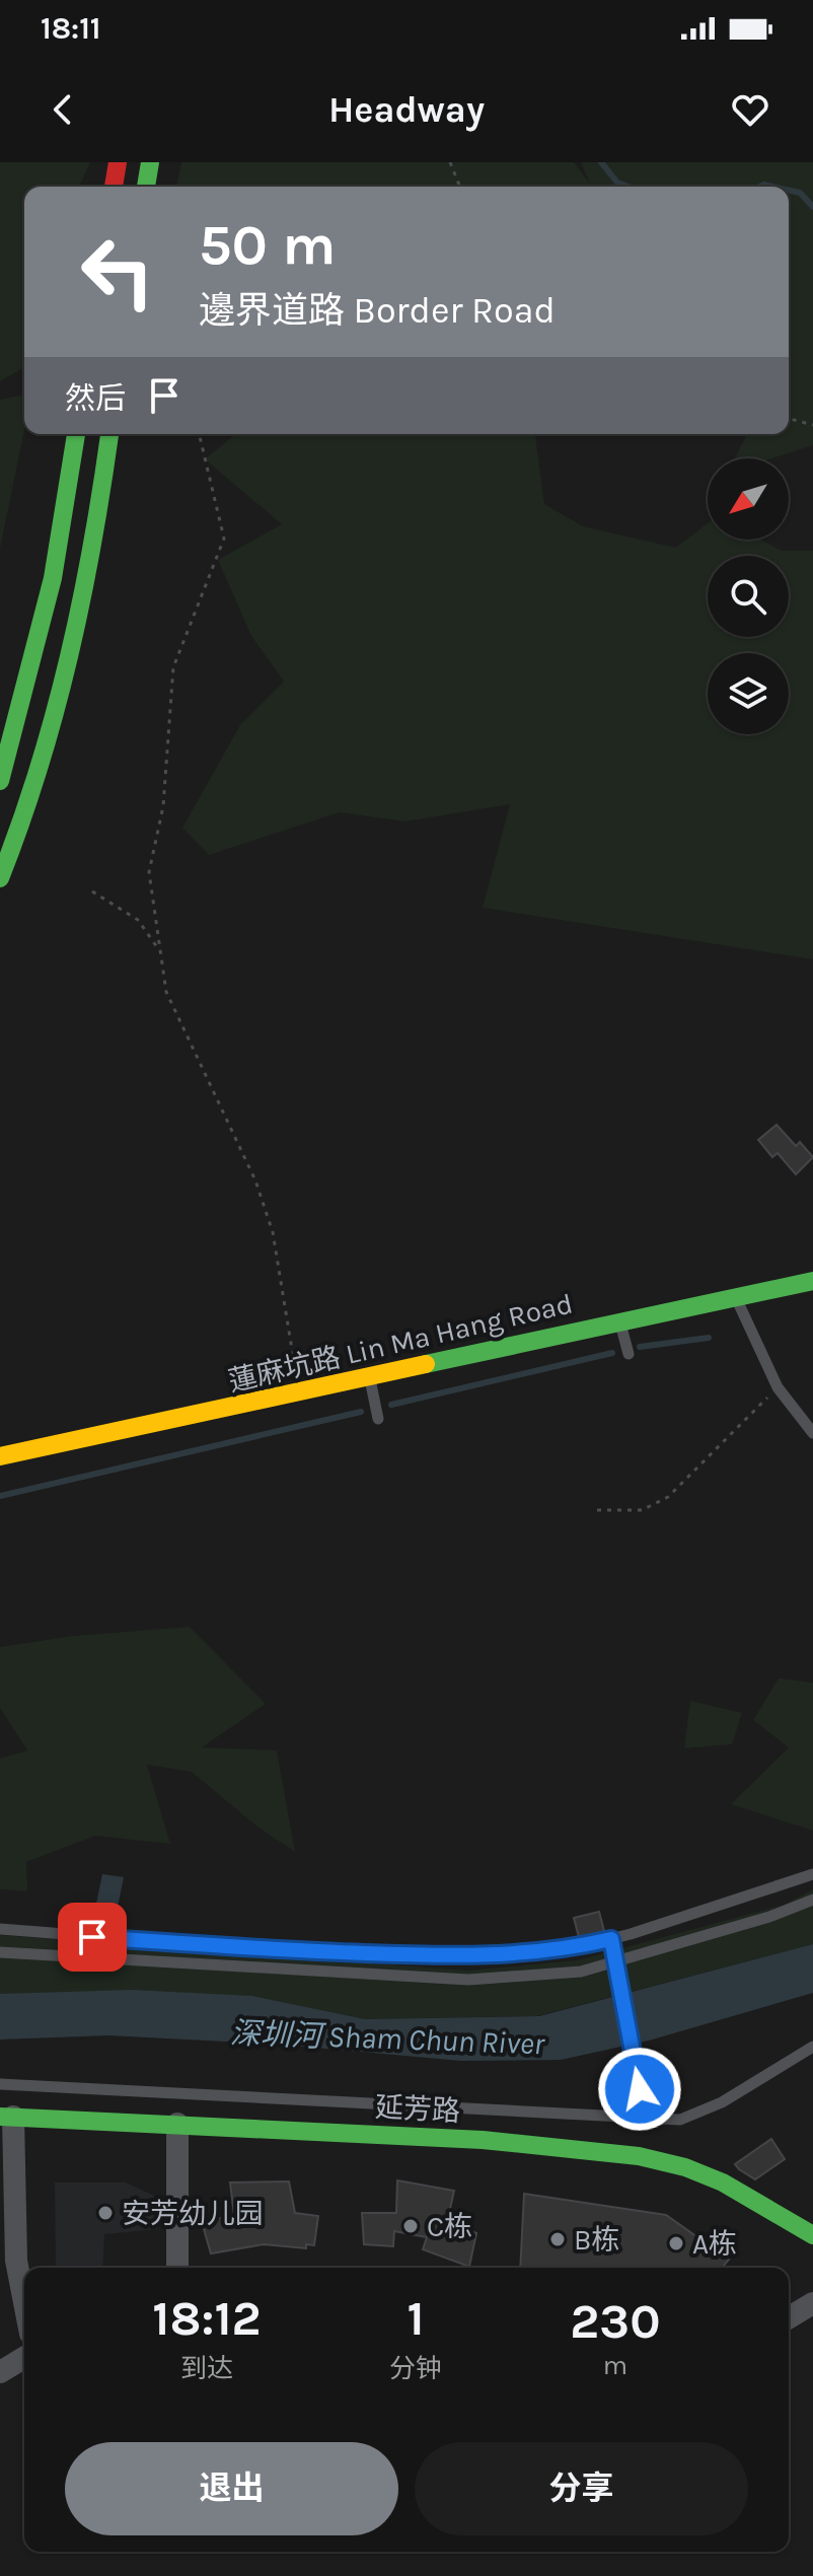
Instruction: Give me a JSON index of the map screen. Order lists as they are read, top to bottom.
{
  "streets": {
    "main road": ["蓮麻坑路 Lin Ma Hang Road", "延芳路"]
  },
  "water": ["深圳河 Sham Chun River"],
  "places": [
    "安芳幼儿园",
    "C栋",
    "B栋",
    "A栋"
  ],
  "north": "bottom left",
  "page": {
    "status": "18:11",
    "header": "Headway",
    "turn": ["50 m", "邊界道路 Border Road"],
    "then": "然后",
    "eta": [
      "18:12",
      "到达",
      "1",
      "分钟",
      "230",
      "m"
    ],
    "buttons": ["退出", "分享"]
  }
}
